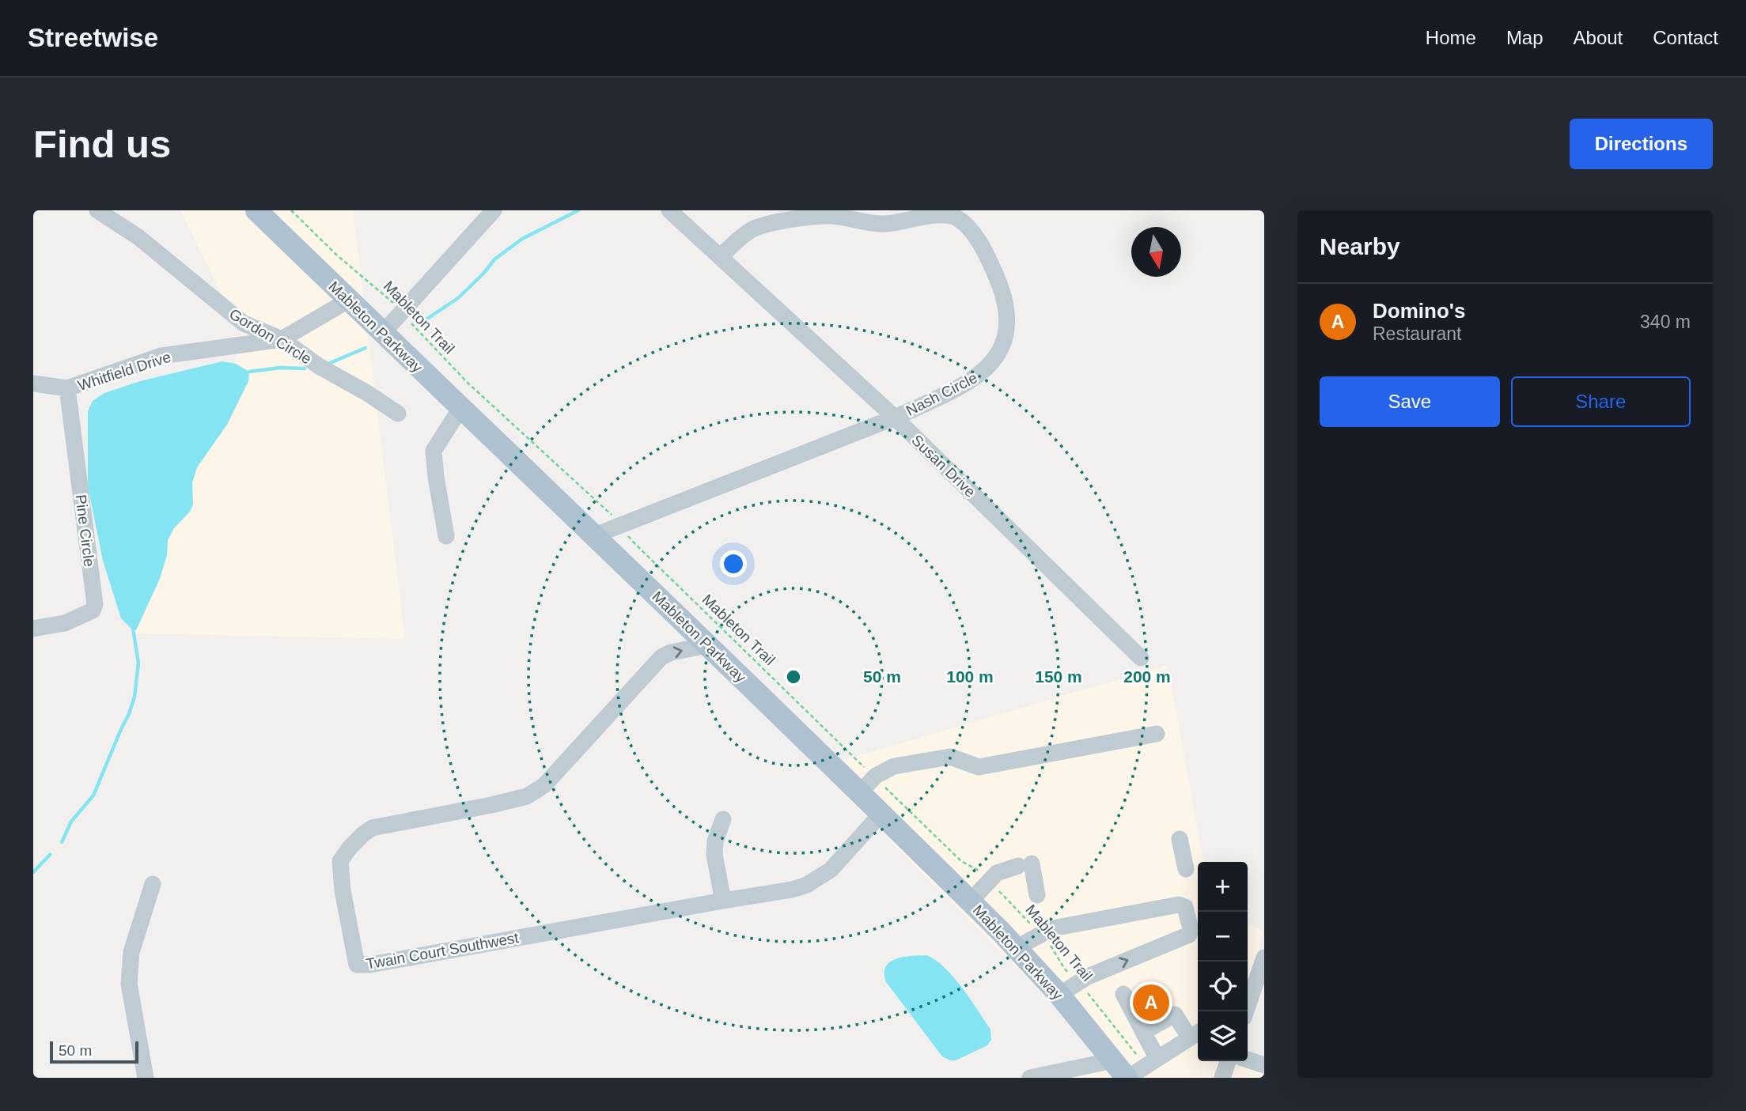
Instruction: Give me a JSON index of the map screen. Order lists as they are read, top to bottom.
{
  "streets": {
    "main road": ["Mableton Parkway"],
    "street": [
      "Gordon Circle",
      "Whitfield Drive",
      "Nash Circle",
      "Susan Drive",
      "Pine Circle",
      "Twain Court Southwest"
    ],
    "path": ["Mableton Trail"]
  },
  "crossings": [
    ["Mableton Trail", "Nash Circle"],
    ["Mableton Parkway", "Nash Circle"],
    ["Mableton Parkway", "Twain Court Southwest"],
    ["Gordon Circle", "Whitfield Drive"],
    ["Whitfield Drive", "Pine Circle"],
    ["Nash Circle", "Susan Drive"]
  ],
  "scale_bar": "50 m",
  "north": "bottom",
  "page": {
    "header": "Streetwise",
    "nav": [
      "Home",
      "Map",
      "About",
      "Contact"
    ],
    "buttons": [
      "Directions",
      ["Save", "Share"]
    ],
    "title": "Find us",
    "heading": "Nearby",
    "list": [
      {
        "mark": "A",
        "name": "Domino's",
        "note": "Restaurant",
        "value": "340 m"
      }
    ],
    "map_buttons": ["+", "−"],
    "pins": "A",
    "scale": "50 m"
  },
  "rings": [
    "50 m",
    "100 m",
    "150 m",
    "200 m"
  ]
}
